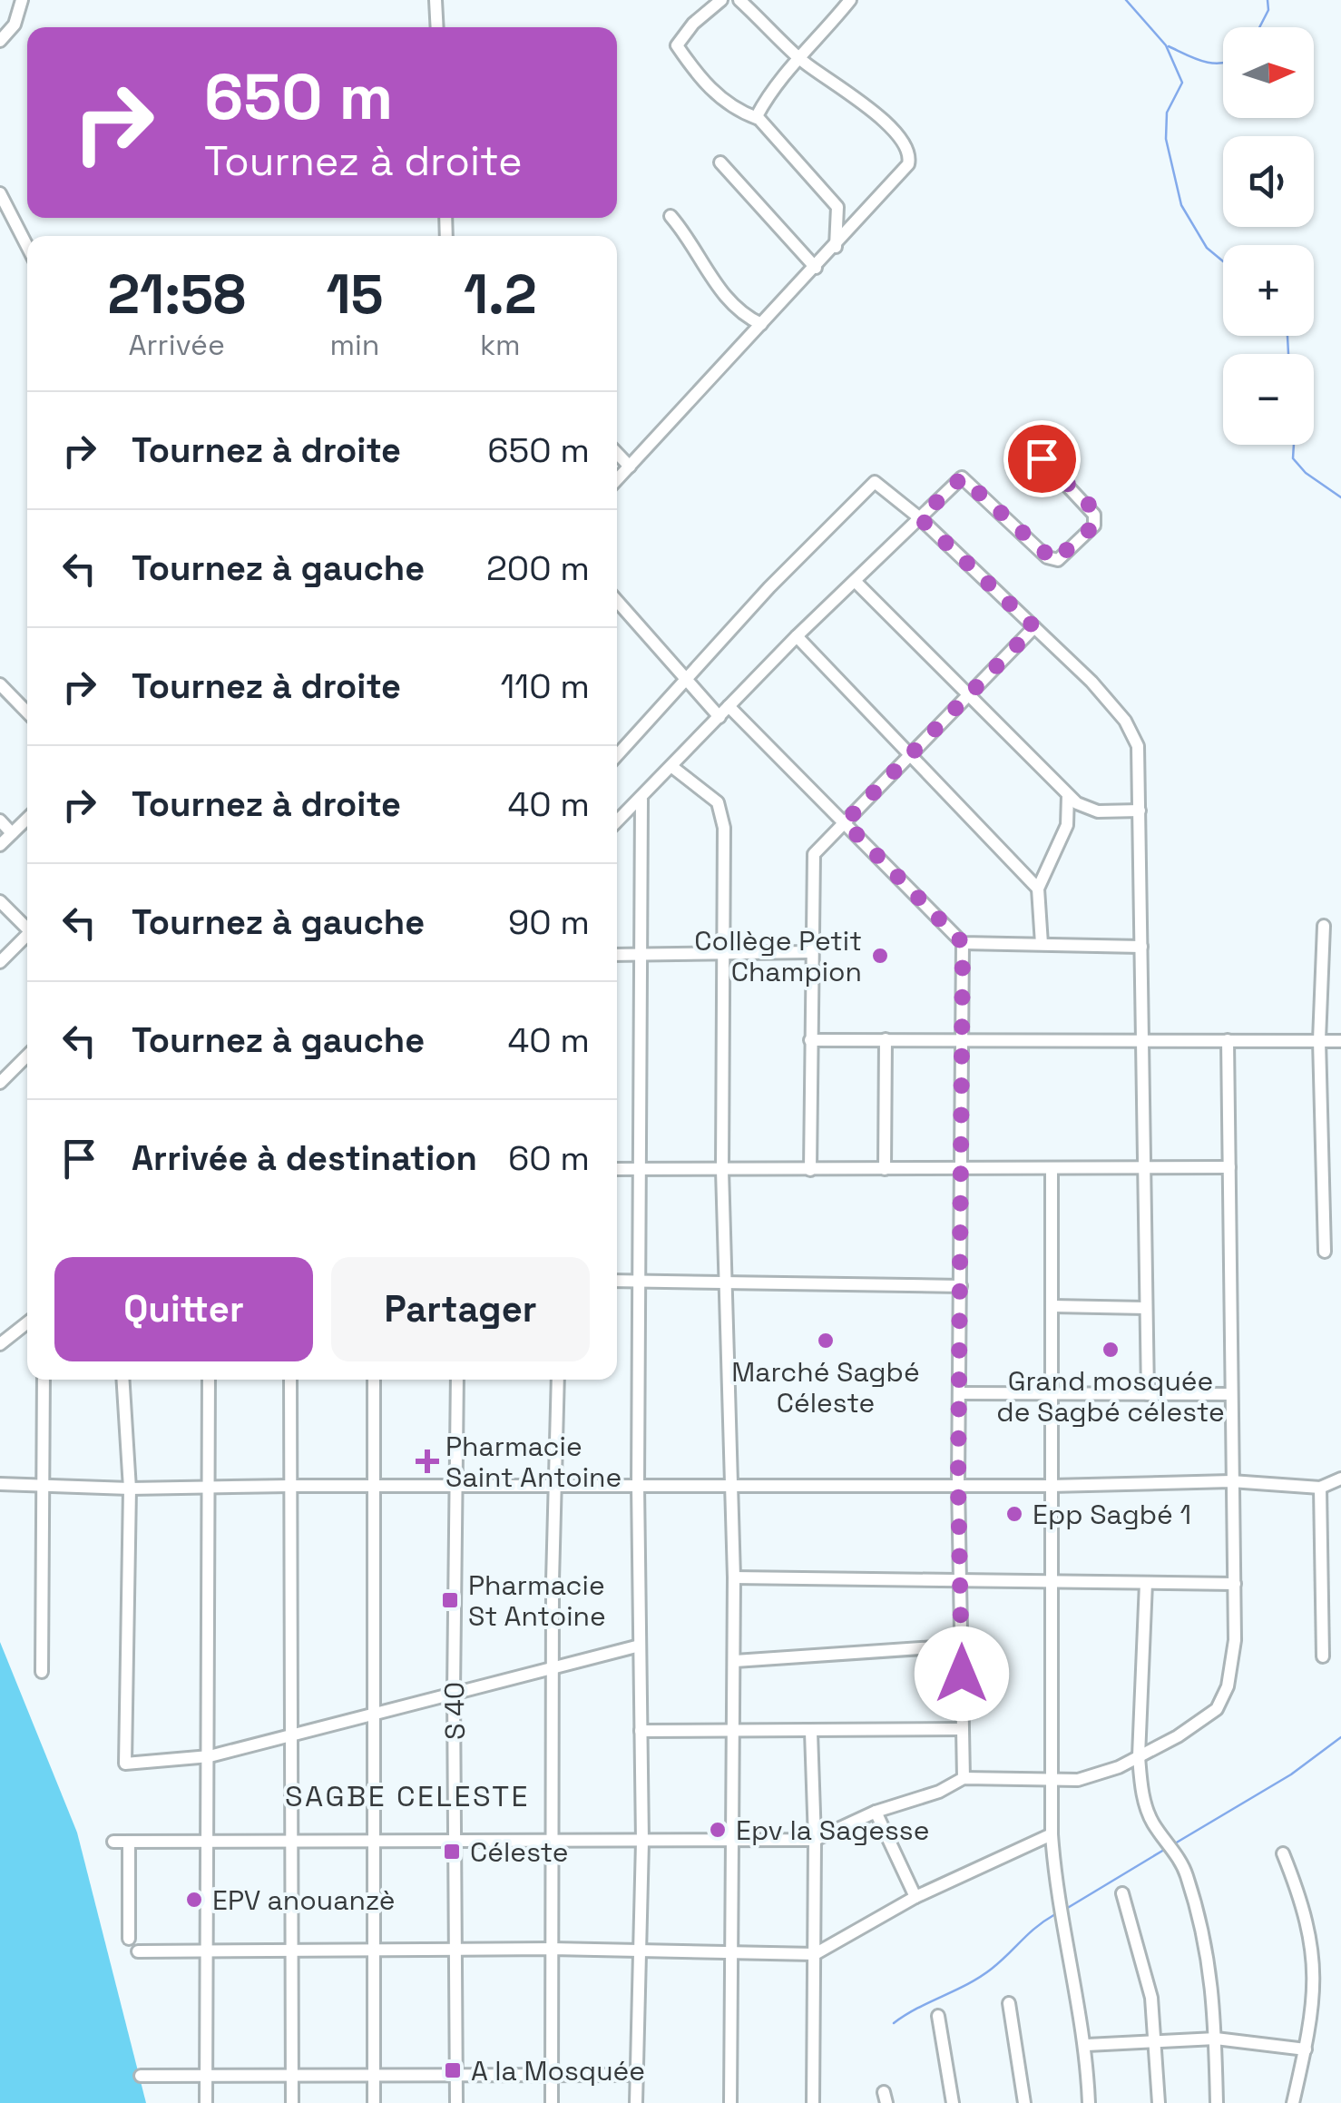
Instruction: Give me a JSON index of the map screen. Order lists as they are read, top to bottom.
{
  "streets": {
    "street": ["S 40"]
  },
  "districts": ["SAGBE CELESTE"],
  "places": {
    "other": [
      "Collège Petit Champion",
      "Marché Sagbé Céleste",
      "Grand mosquée de Sagbé céleste",
      "Epp Sagbé 1",
      "Epv la Sagesse",
      "EPV anouanzè"
    ],
    "health": ["Pharmacie Saint Antoine"],
    "transit": ["Pharmacie St Antoine", "Céleste", "A la Mosquée"]
  },
  "north": "right",
  "page": {
    "map_buttons": ["+", "−"],
    "turn": ["650 m", "Tournez à droite"],
    "eta": [
      "21:58",
      "Arrivée",
      "15",
      "min",
      "1.2",
      "km"
    ],
    "list": [
      {
        "name": "Tournez à droite",
        "value": "650 m"
      },
      {
        "name": "Tournez à gauche",
        "value": "200 m"
      },
      {
        "name": "Tournez à droite",
        "value": "110 m"
      },
      {
        "name": "Tournez à droite",
        "value": "40 m"
      },
      {
        "name": "Tournez à gauche",
        "value": "90 m"
      },
      {
        "name": "Tournez à gauche",
        "value": "40 m"
      },
      {
        "name": "Arrivée à destination",
        "value": "60 m"
      }
    ],
    "buttons": ["Quitter", "Partager"]
  }
}
